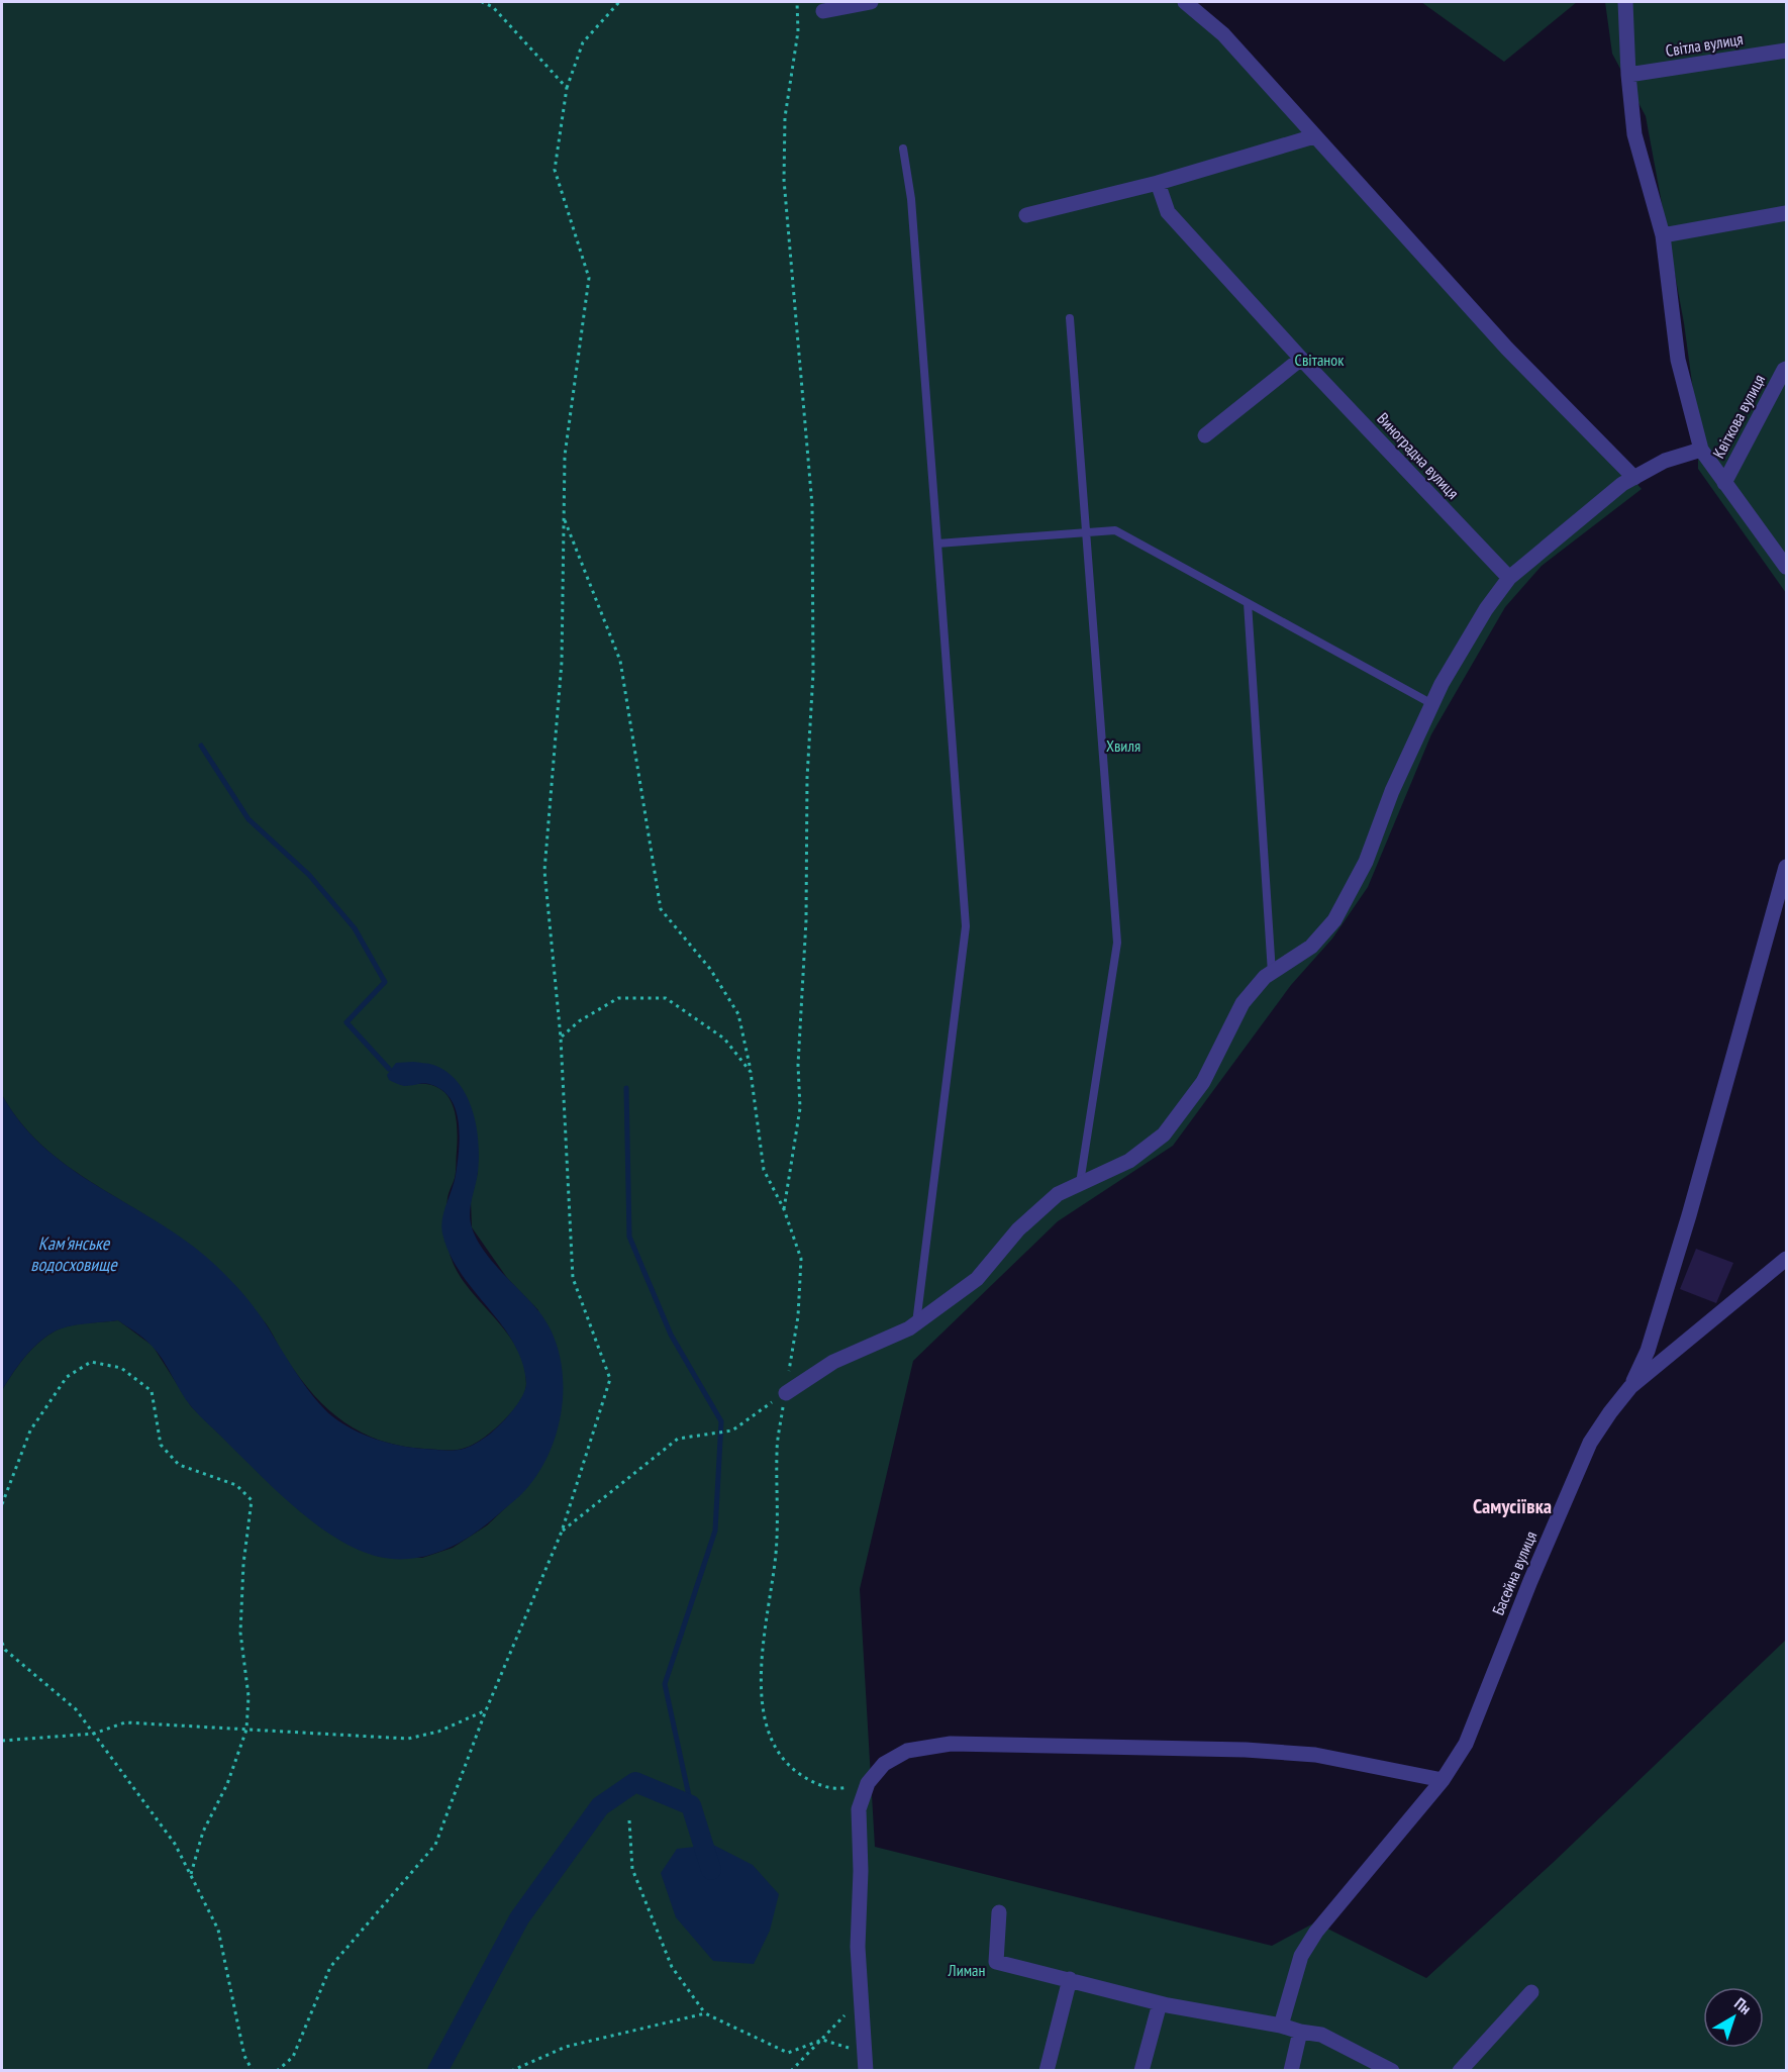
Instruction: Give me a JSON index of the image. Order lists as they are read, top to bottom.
{
  "streets": {
    "street": [
      "Світла вулиця",
      "Квіткова вулиця",
      "Виноградна вулиця",
      "Басейна вулиця"
    ]
  },
  "districts": ["Самусіївка"],
  "water": ["Кам'янське водосховище"],
  "parks": ["Світанок", "Хвиля", "Лиман"],
  "north": "top right"
}
